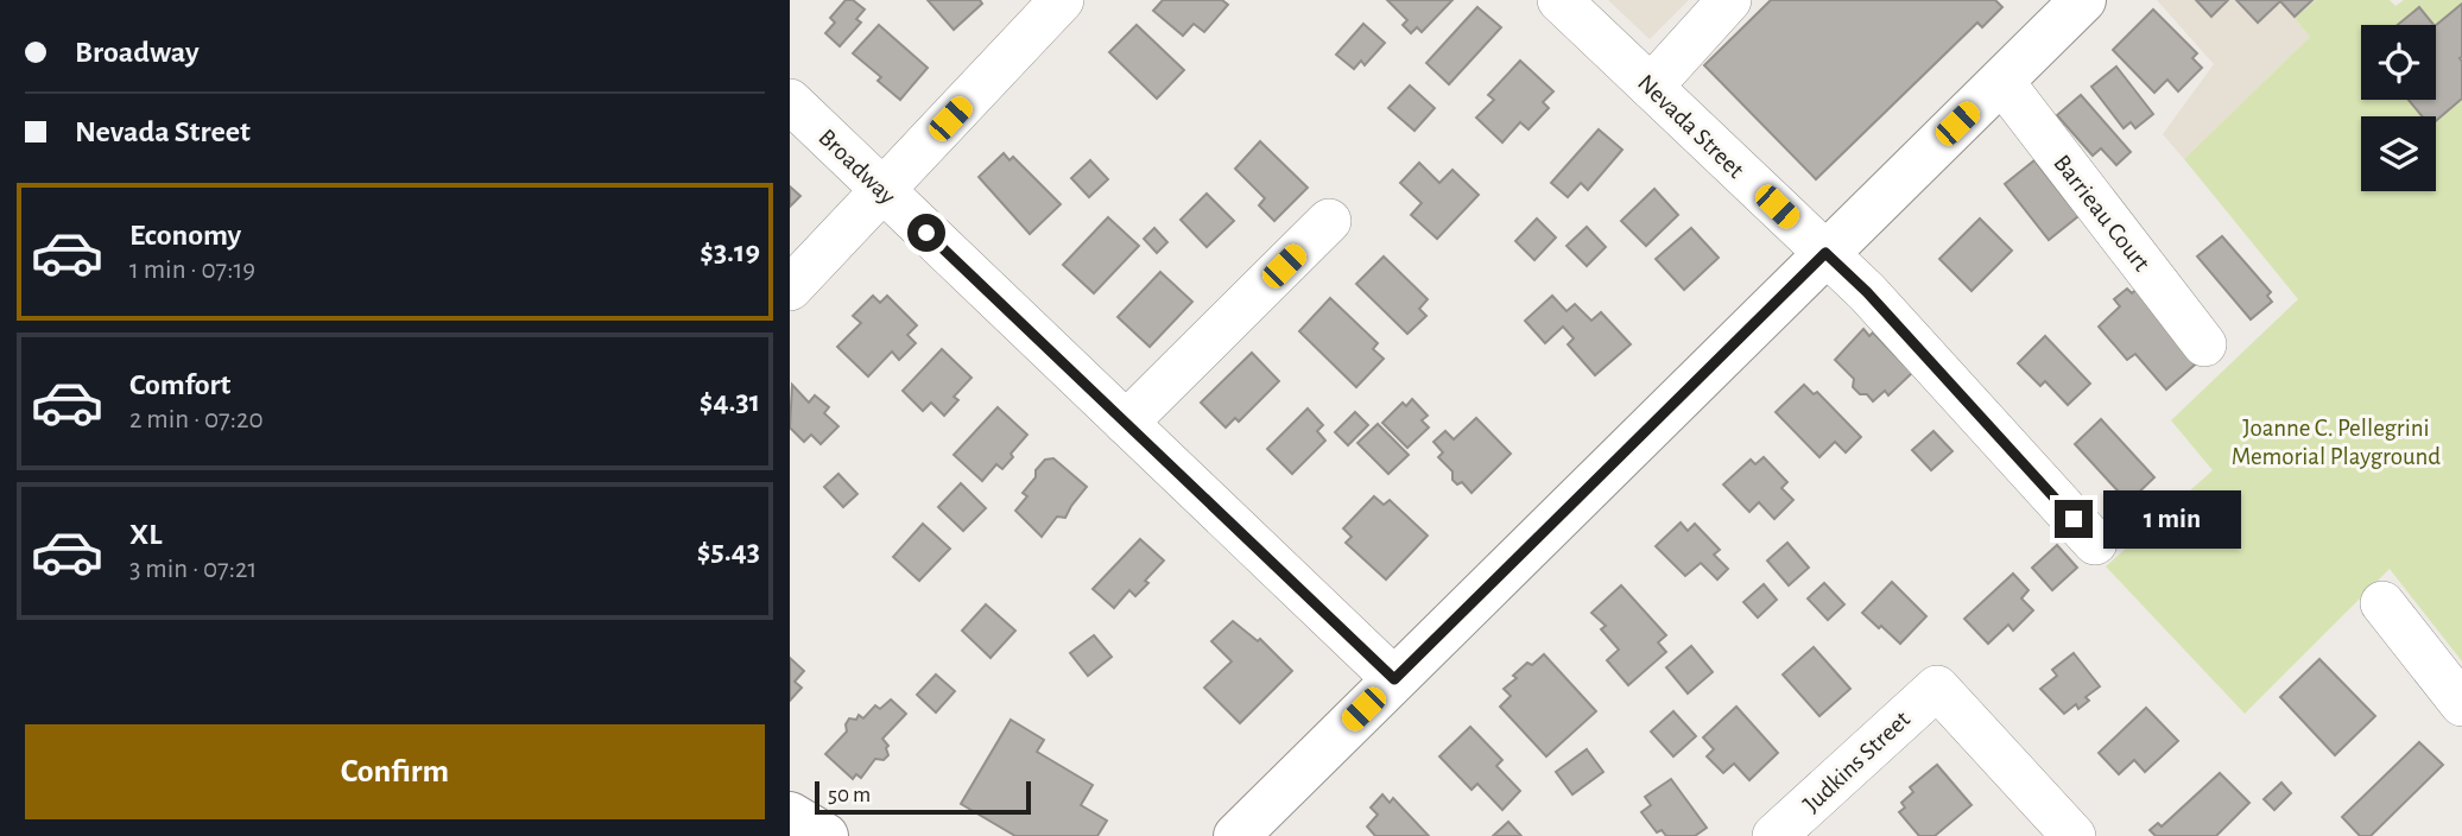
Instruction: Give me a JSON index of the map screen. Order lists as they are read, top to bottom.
{
  "streets": {
    "street": [
      "Nevada Street",
      "Broadway",
      "Barrieau Court",
      "Judkins Street"
    ]
  },
  "parks": ["Joanne C. Pellegrini Memorial Playground"],
  "scale_bar": "50 m",
  "page": {
    "banner": ["Broadway", "Nevada Street"],
    "list": [
      {
        "name": "Economy",
        "note": "1 min · 07:19",
        "value": "$3.19"
      },
      {
        "name": "Comfort",
        "note": "2 min · 07:20",
        "value": "$4.31"
      },
      {
        "name": "XL",
        "note": "3 min · 07:21",
        "value": "$5.43"
      }
    ],
    "bubble": "1 min",
    "buttons": "Confirm",
    "scale": "50 m"
  }
}
